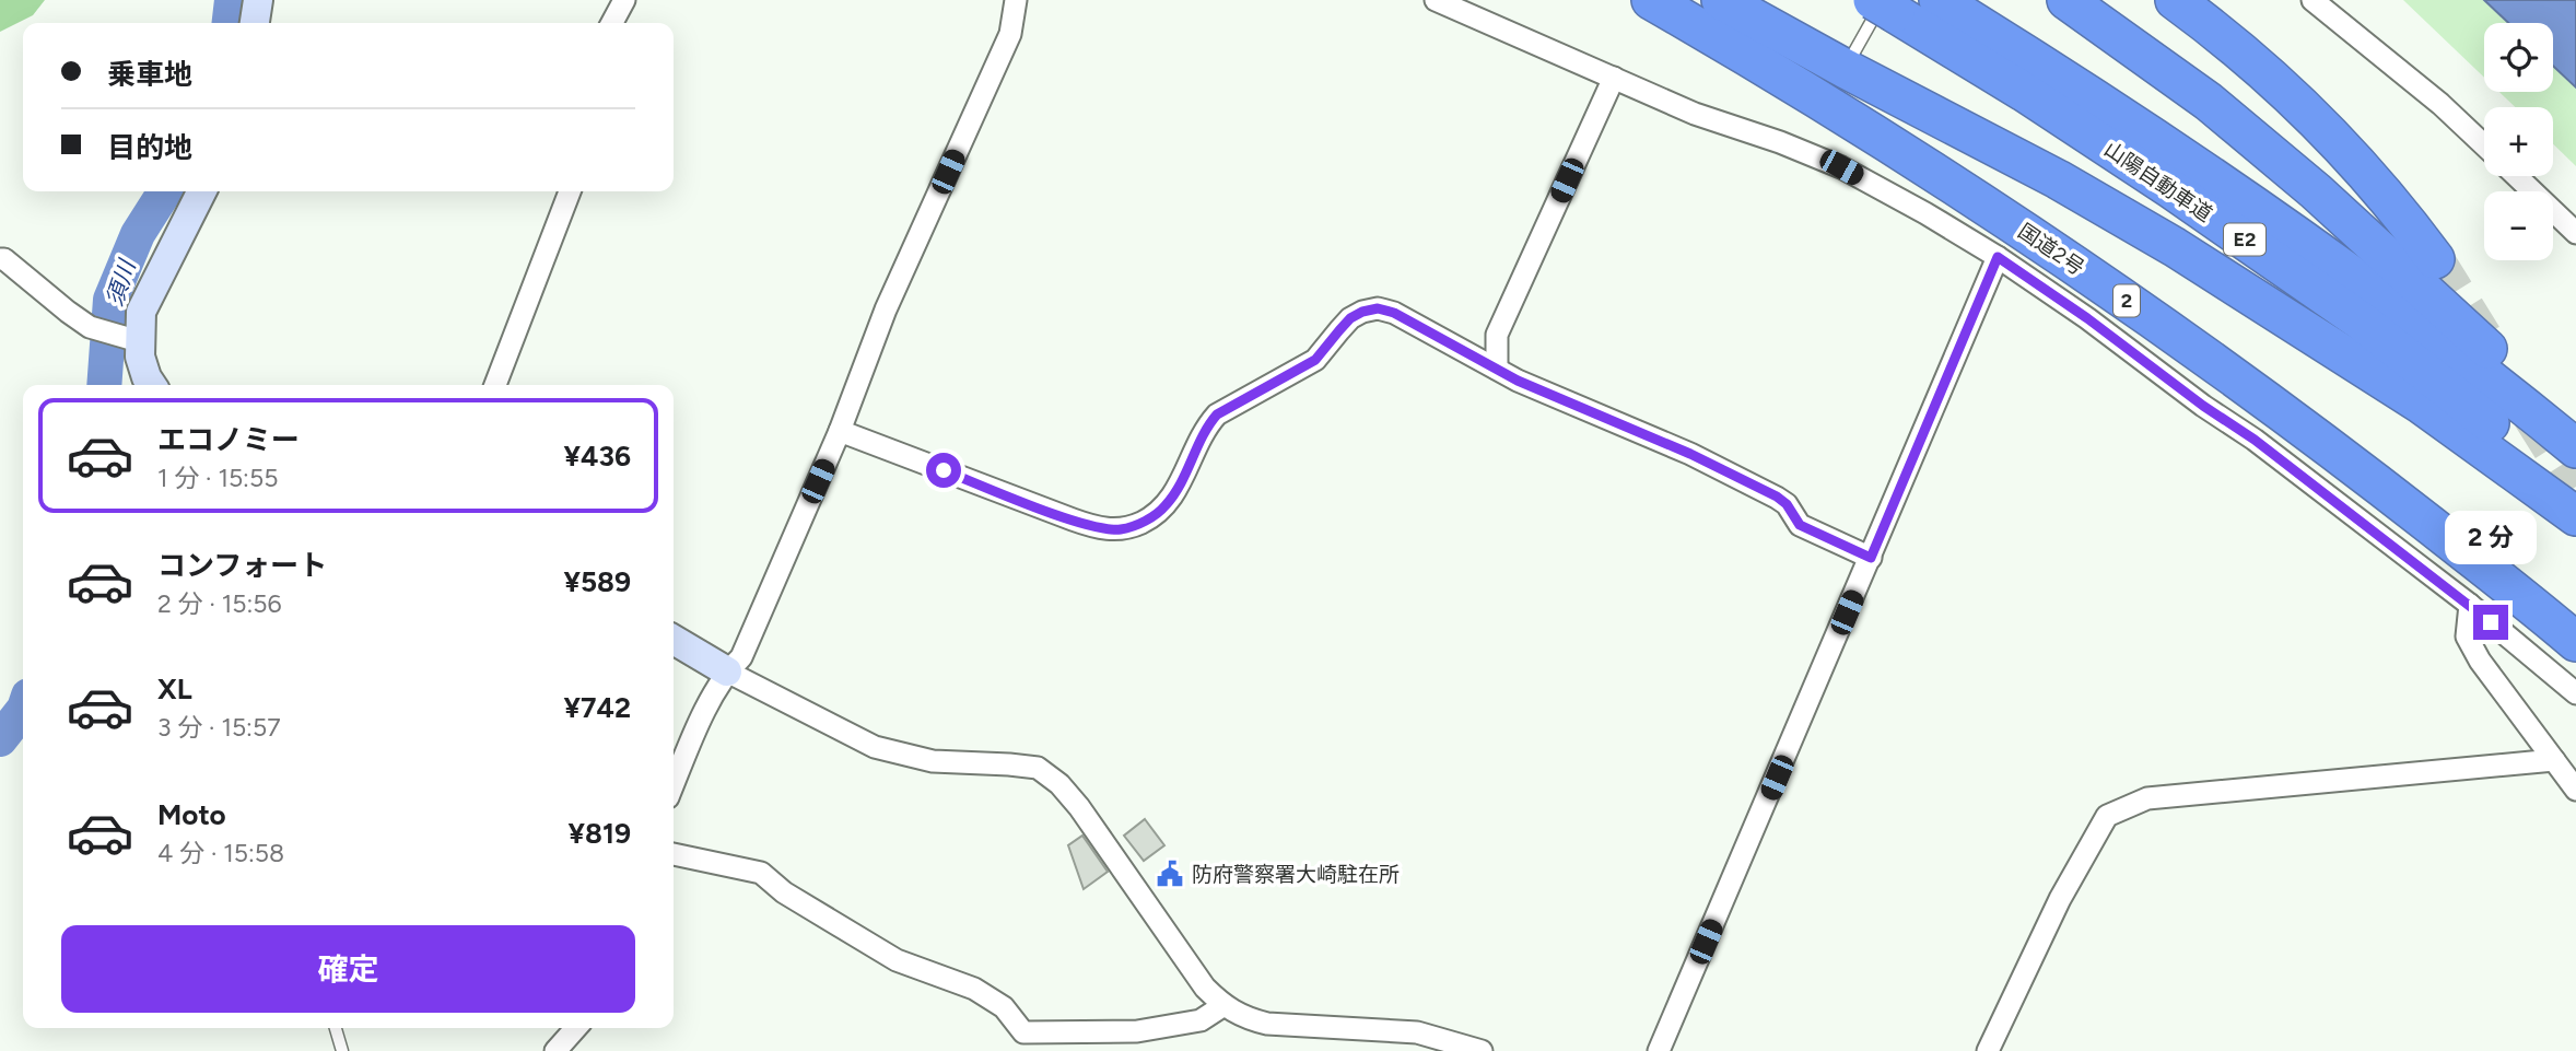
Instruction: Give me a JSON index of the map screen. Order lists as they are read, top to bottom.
{
  "streets": {
    "highway": [
      "山陽自動車道",
      "E2",
      "国道2号",
      "2"
    ]
  },
  "water": ["須川"],
  "places": {
    "public building": ["防府警察署大崎駐在所"]
  },
  "page": {
    "map_buttons": ["+", "−"],
    "banner": ["乗車地", "目的地"],
    "list": [
      {
        "name": "エコノミー",
        "note": "1 分 · 15:55",
        "value": "¥436"
      },
      {
        "name": "コンフォート",
        "note": "2 分 · 15:56",
        "value": "¥589"
      },
      {
        "name": "XL",
        "note": "3 分 · 15:57",
        "value": "¥742"
      },
      {
        "name": "Moto",
        "note": "4 分 · 15:58",
        "value": "¥819"
      }
    ],
    "bubble": "2 分",
    "buttons": "確定"
  }
}
